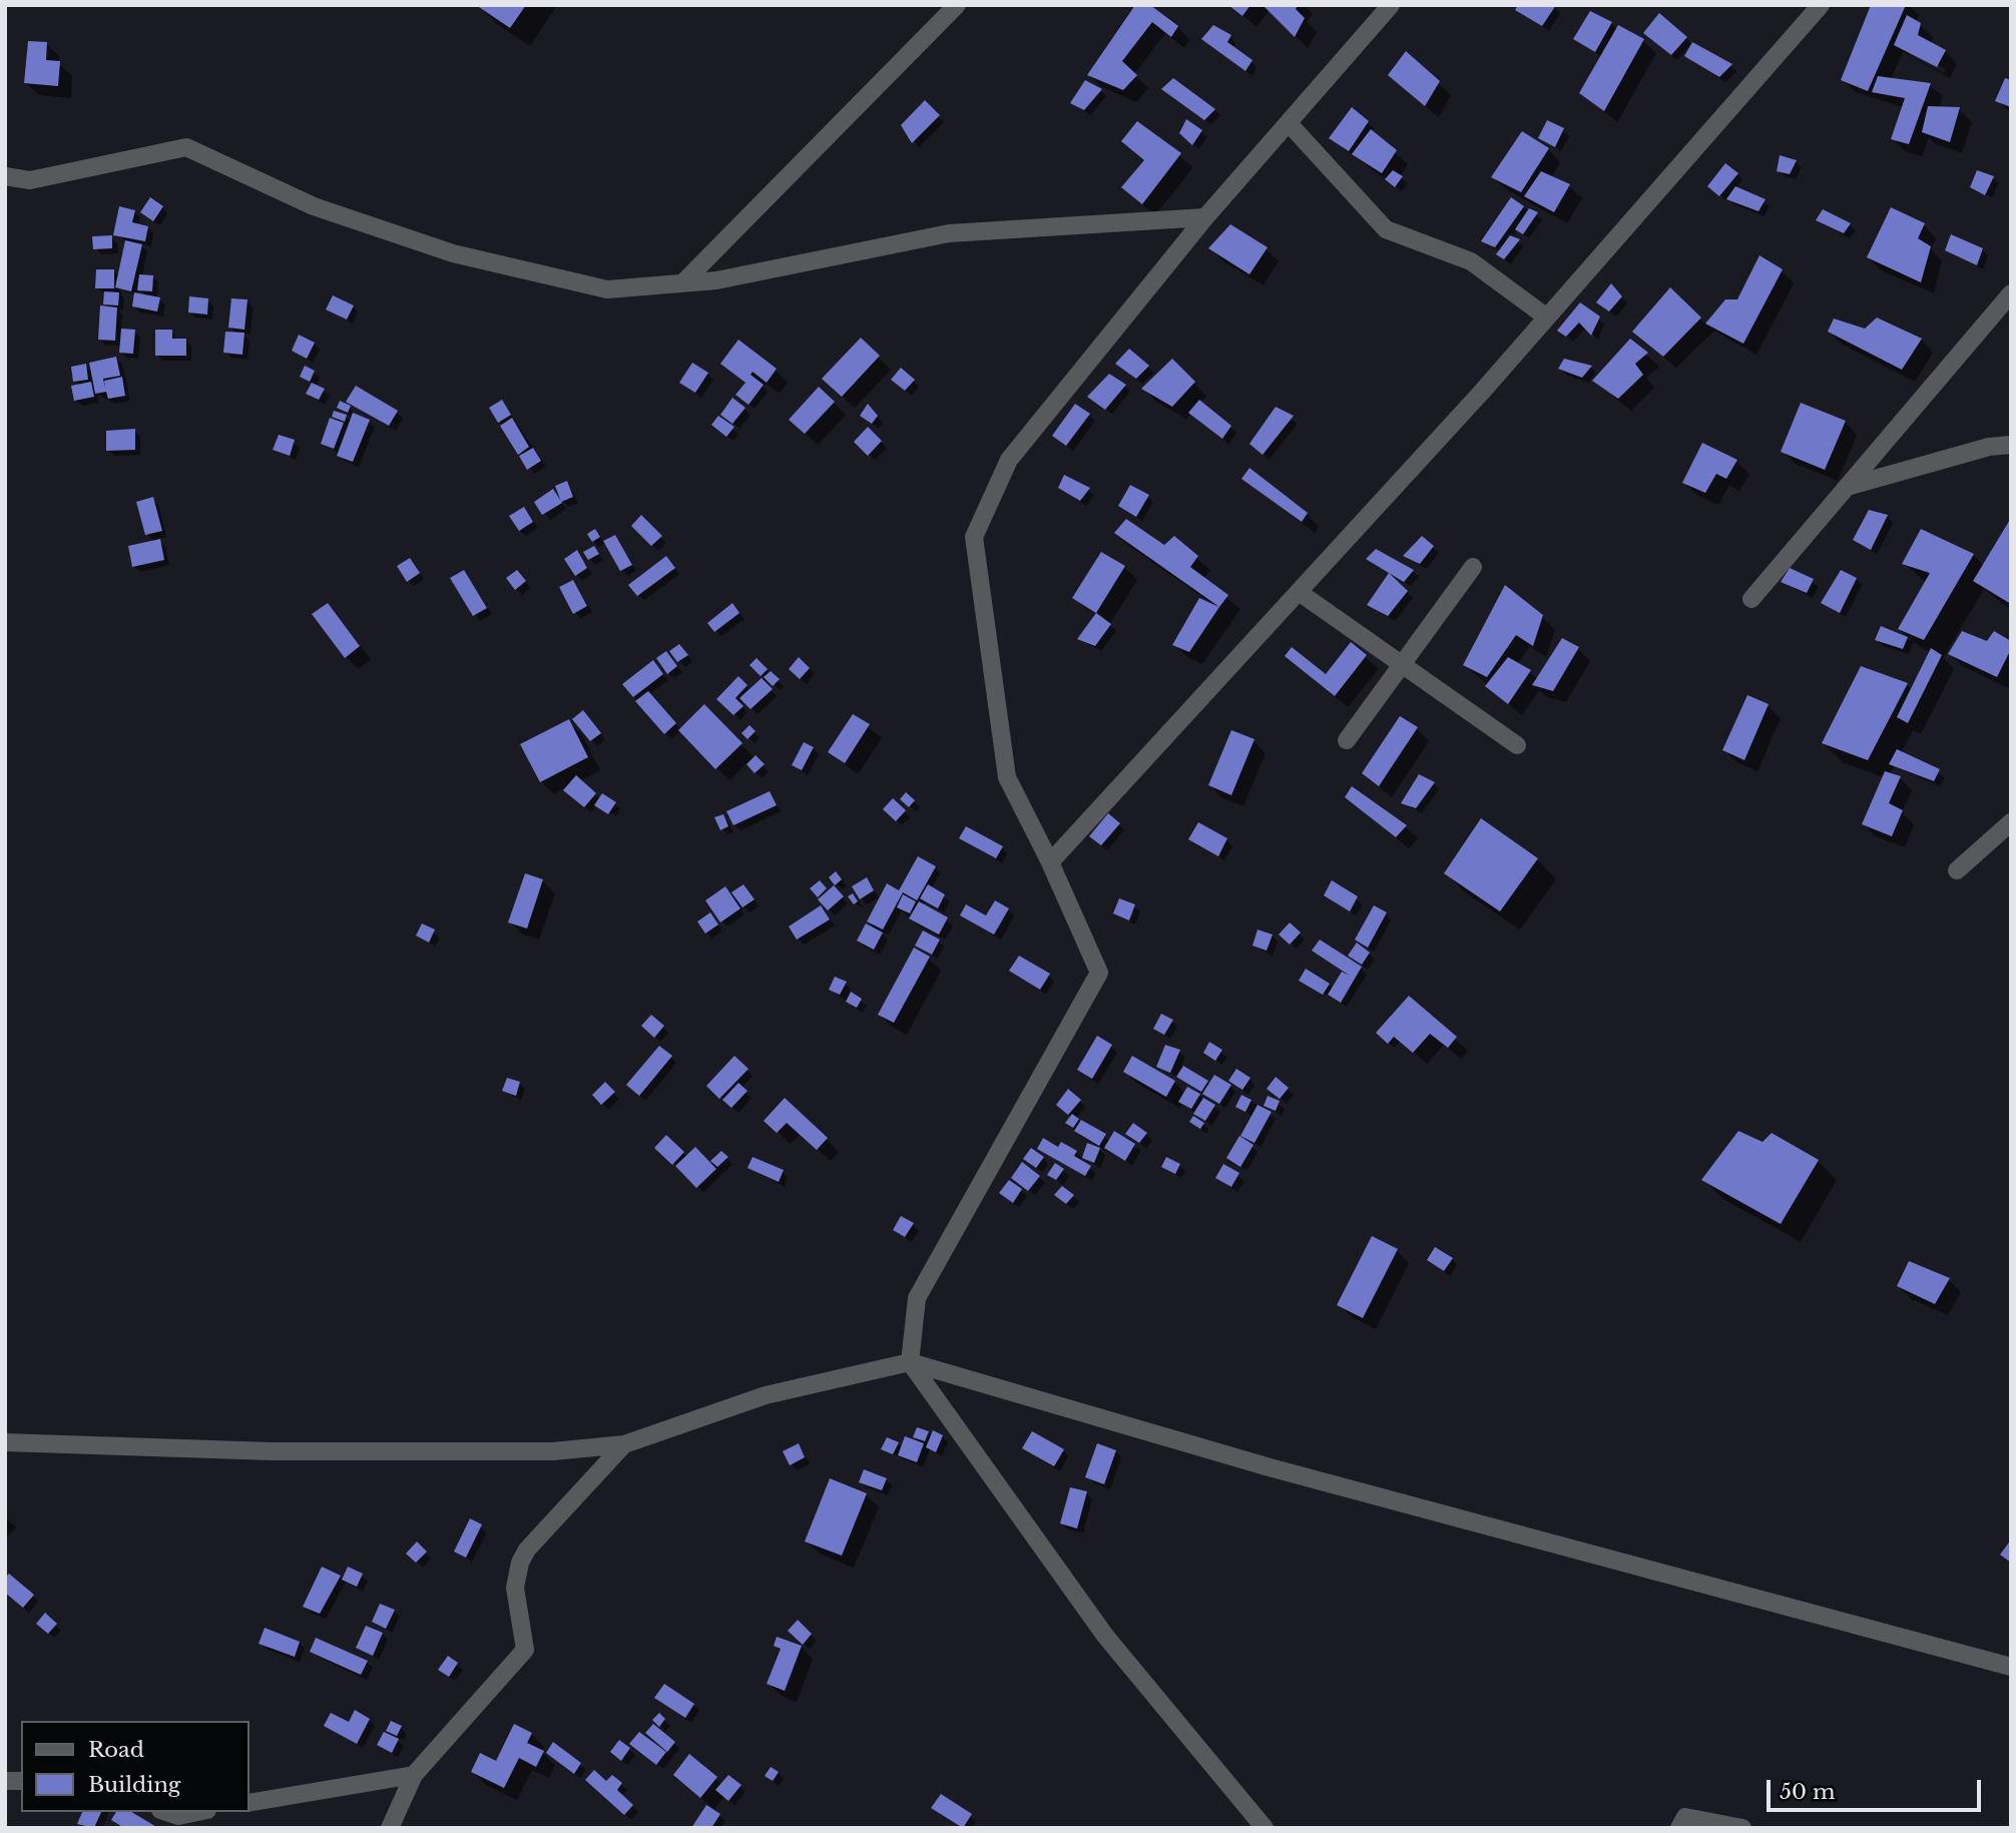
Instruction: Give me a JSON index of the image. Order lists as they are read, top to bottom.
{
  "legend": ["Road", "Building"],
  "scale_bar": "50 m"
}
